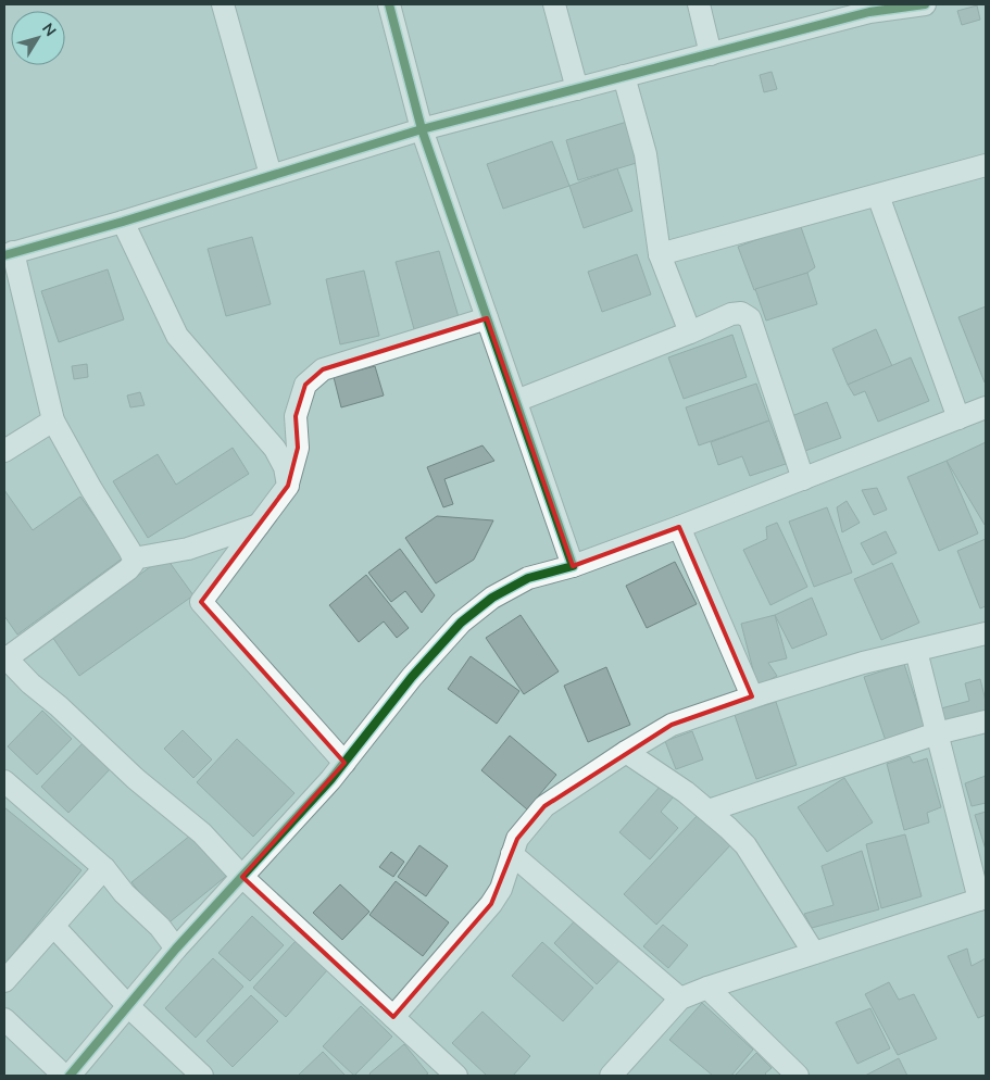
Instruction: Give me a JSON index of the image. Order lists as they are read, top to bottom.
{
  "north": "top right"
}
